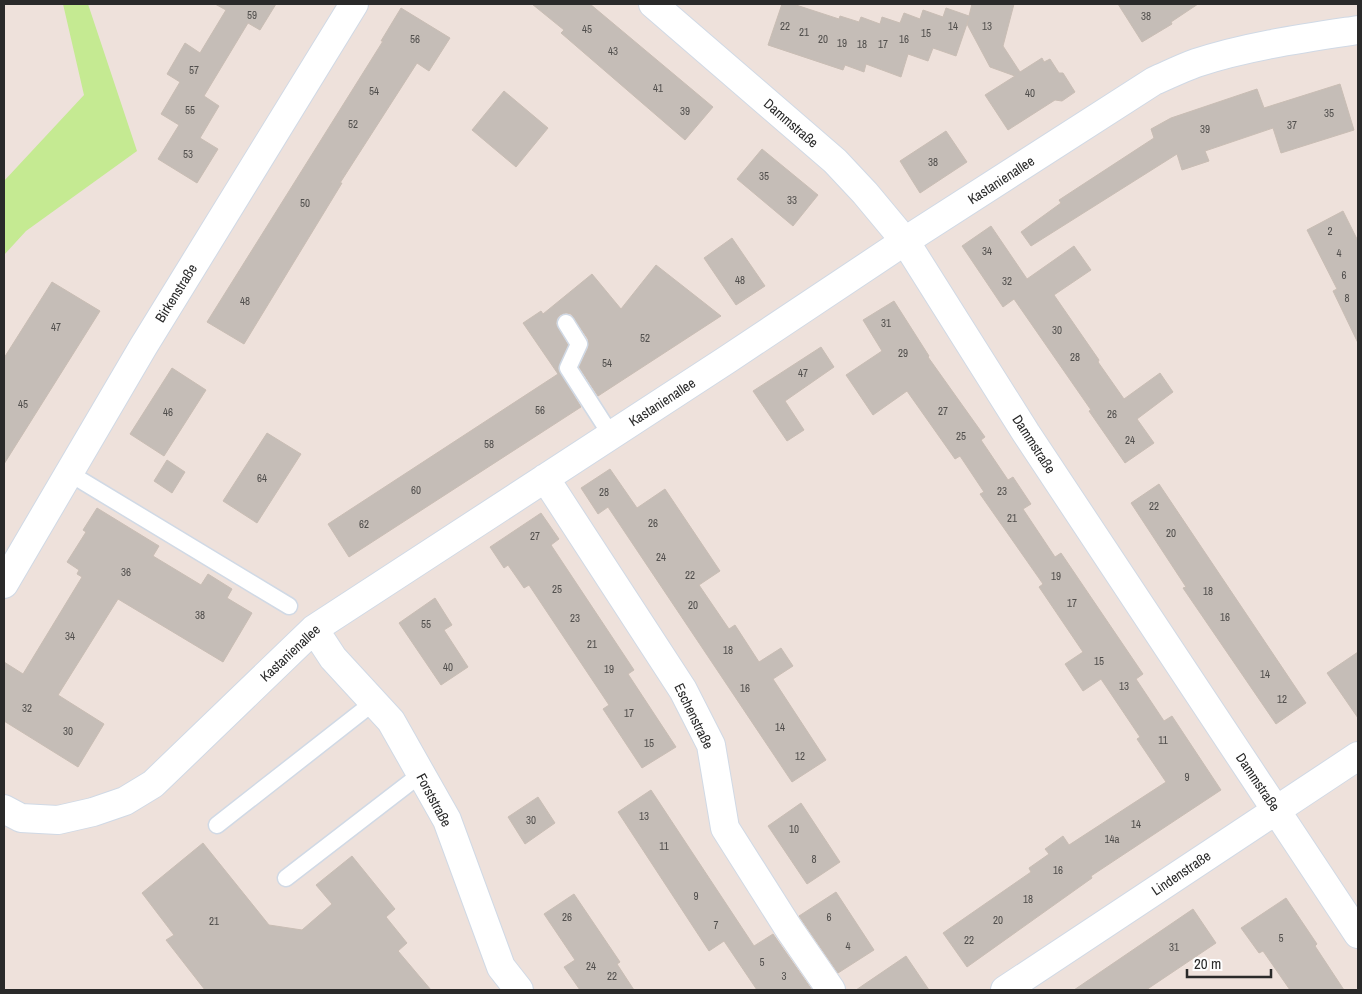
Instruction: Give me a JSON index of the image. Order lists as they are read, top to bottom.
{
  "streets": {
    "street": [
      "Dammstraße",
      "Kastanienallee",
      "Birkenstraße",
      "Eschenstraße",
      "Forststraße",
      "Lindenstraße"
    ]
  },
  "crossings": [
    ["Dammstraße", "Kastanienallee"],
    ["Dammstraße", "Lindenstraße"],
    ["Kastanienallee", "Eschenstraße"],
    ["Kastanienallee", "Forststraße"]
  ],
  "house_numbers": [
    "59",
    "38",
    "22",
    "14",
    "13",
    "45",
    "21",
    "15",
    "56",
    "20",
    "16",
    "19",
    "18",
    "17",
    "43",
    "57",
    "41",
    "54",
    "40",
    "55",
    "39",
    "35",
    "52",
    "37",
    "39",
    "53",
    "38",
    "35",
    "33",
    "50",
    "2",
    "34",
    "4",
    "6",
    "48",
    "32",
    "8",
    "48",
    "31",
    "47",
    "30",
    "52",
    "29",
    "28",
    "54",
    "47",
    "45",
    "56",
    "27",
    "46",
    "26",
    "25",
    "24",
    "58",
    "64",
    "60",
    "23",
    "28",
    "22",
    "21",
    "26",
    "62",
    "20",
    "27",
    "24",
    "36",
    "22",
    "19",
    "25",
    "18",
    "17",
    "20",
    "38",
    "16",
    "23",
    "55",
    "34",
    "21",
    "18",
    "15",
    "40",
    "19",
    "14",
    "13",
    "16",
    "12",
    "32",
    "17",
    "14",
    "30",
    "11",
    "15",
    "12",
    "9",
    "13",
    "30",
    "14",
    "10",
    "14a",
    "11",
    "8",
    "16",
    "9",
    "18",
    "26",
    "6",
    "20",
    "21",
    "7",
    "5",
    "22",
    "4",
    "31",
    "5",
    "24",
    "22",
    "3"
  ],
  "scale_bar": "20 m"
}
